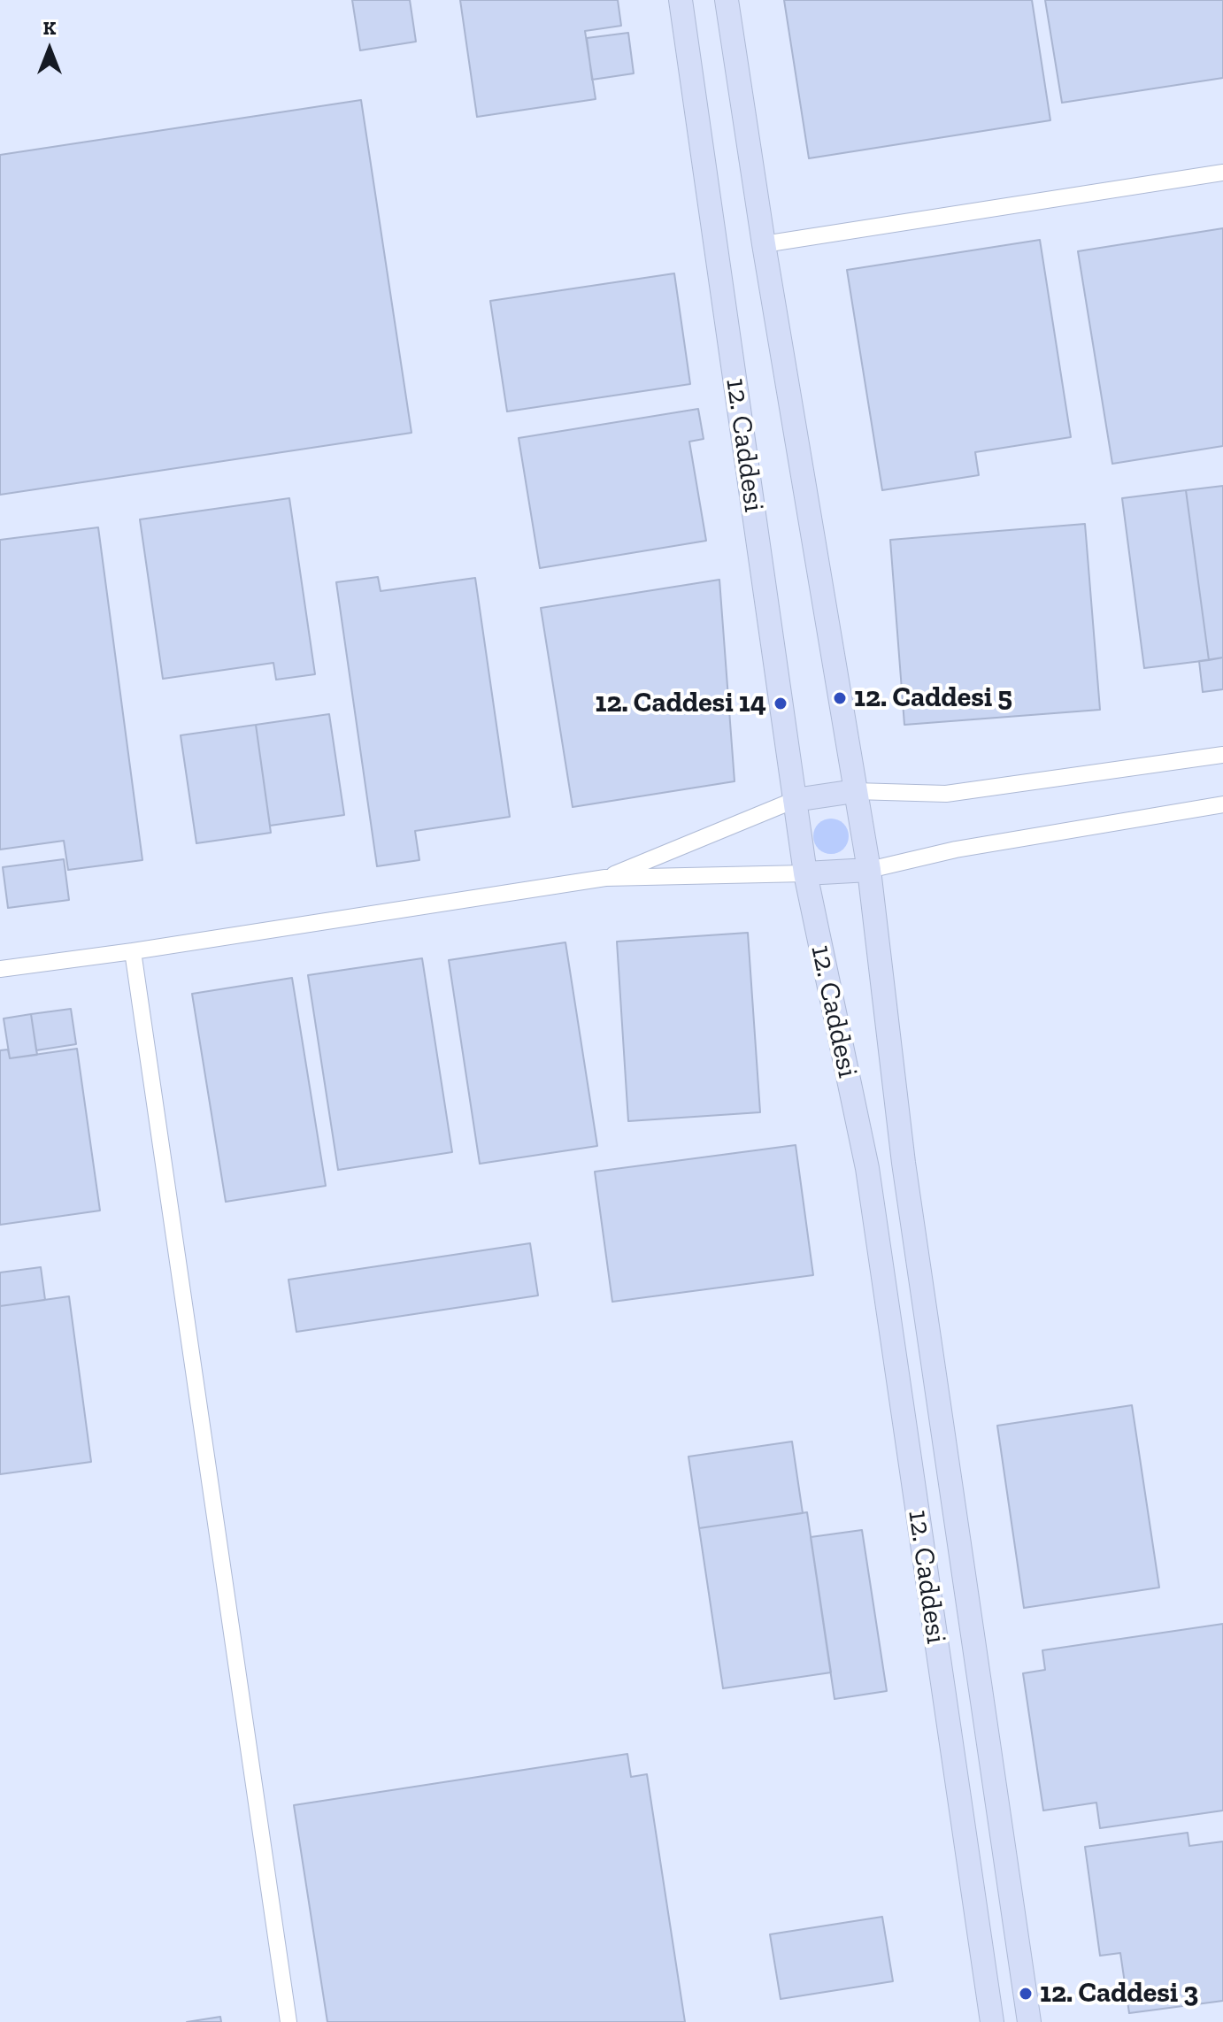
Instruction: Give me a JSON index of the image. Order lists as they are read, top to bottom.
{
  "streets": {
    "street": ["12. Caddesi"]
  },
  "places": ["12. Caddesi 5", "12. Caddesi 14", "12. Caddesi 3"],
  "north": "top"
}
